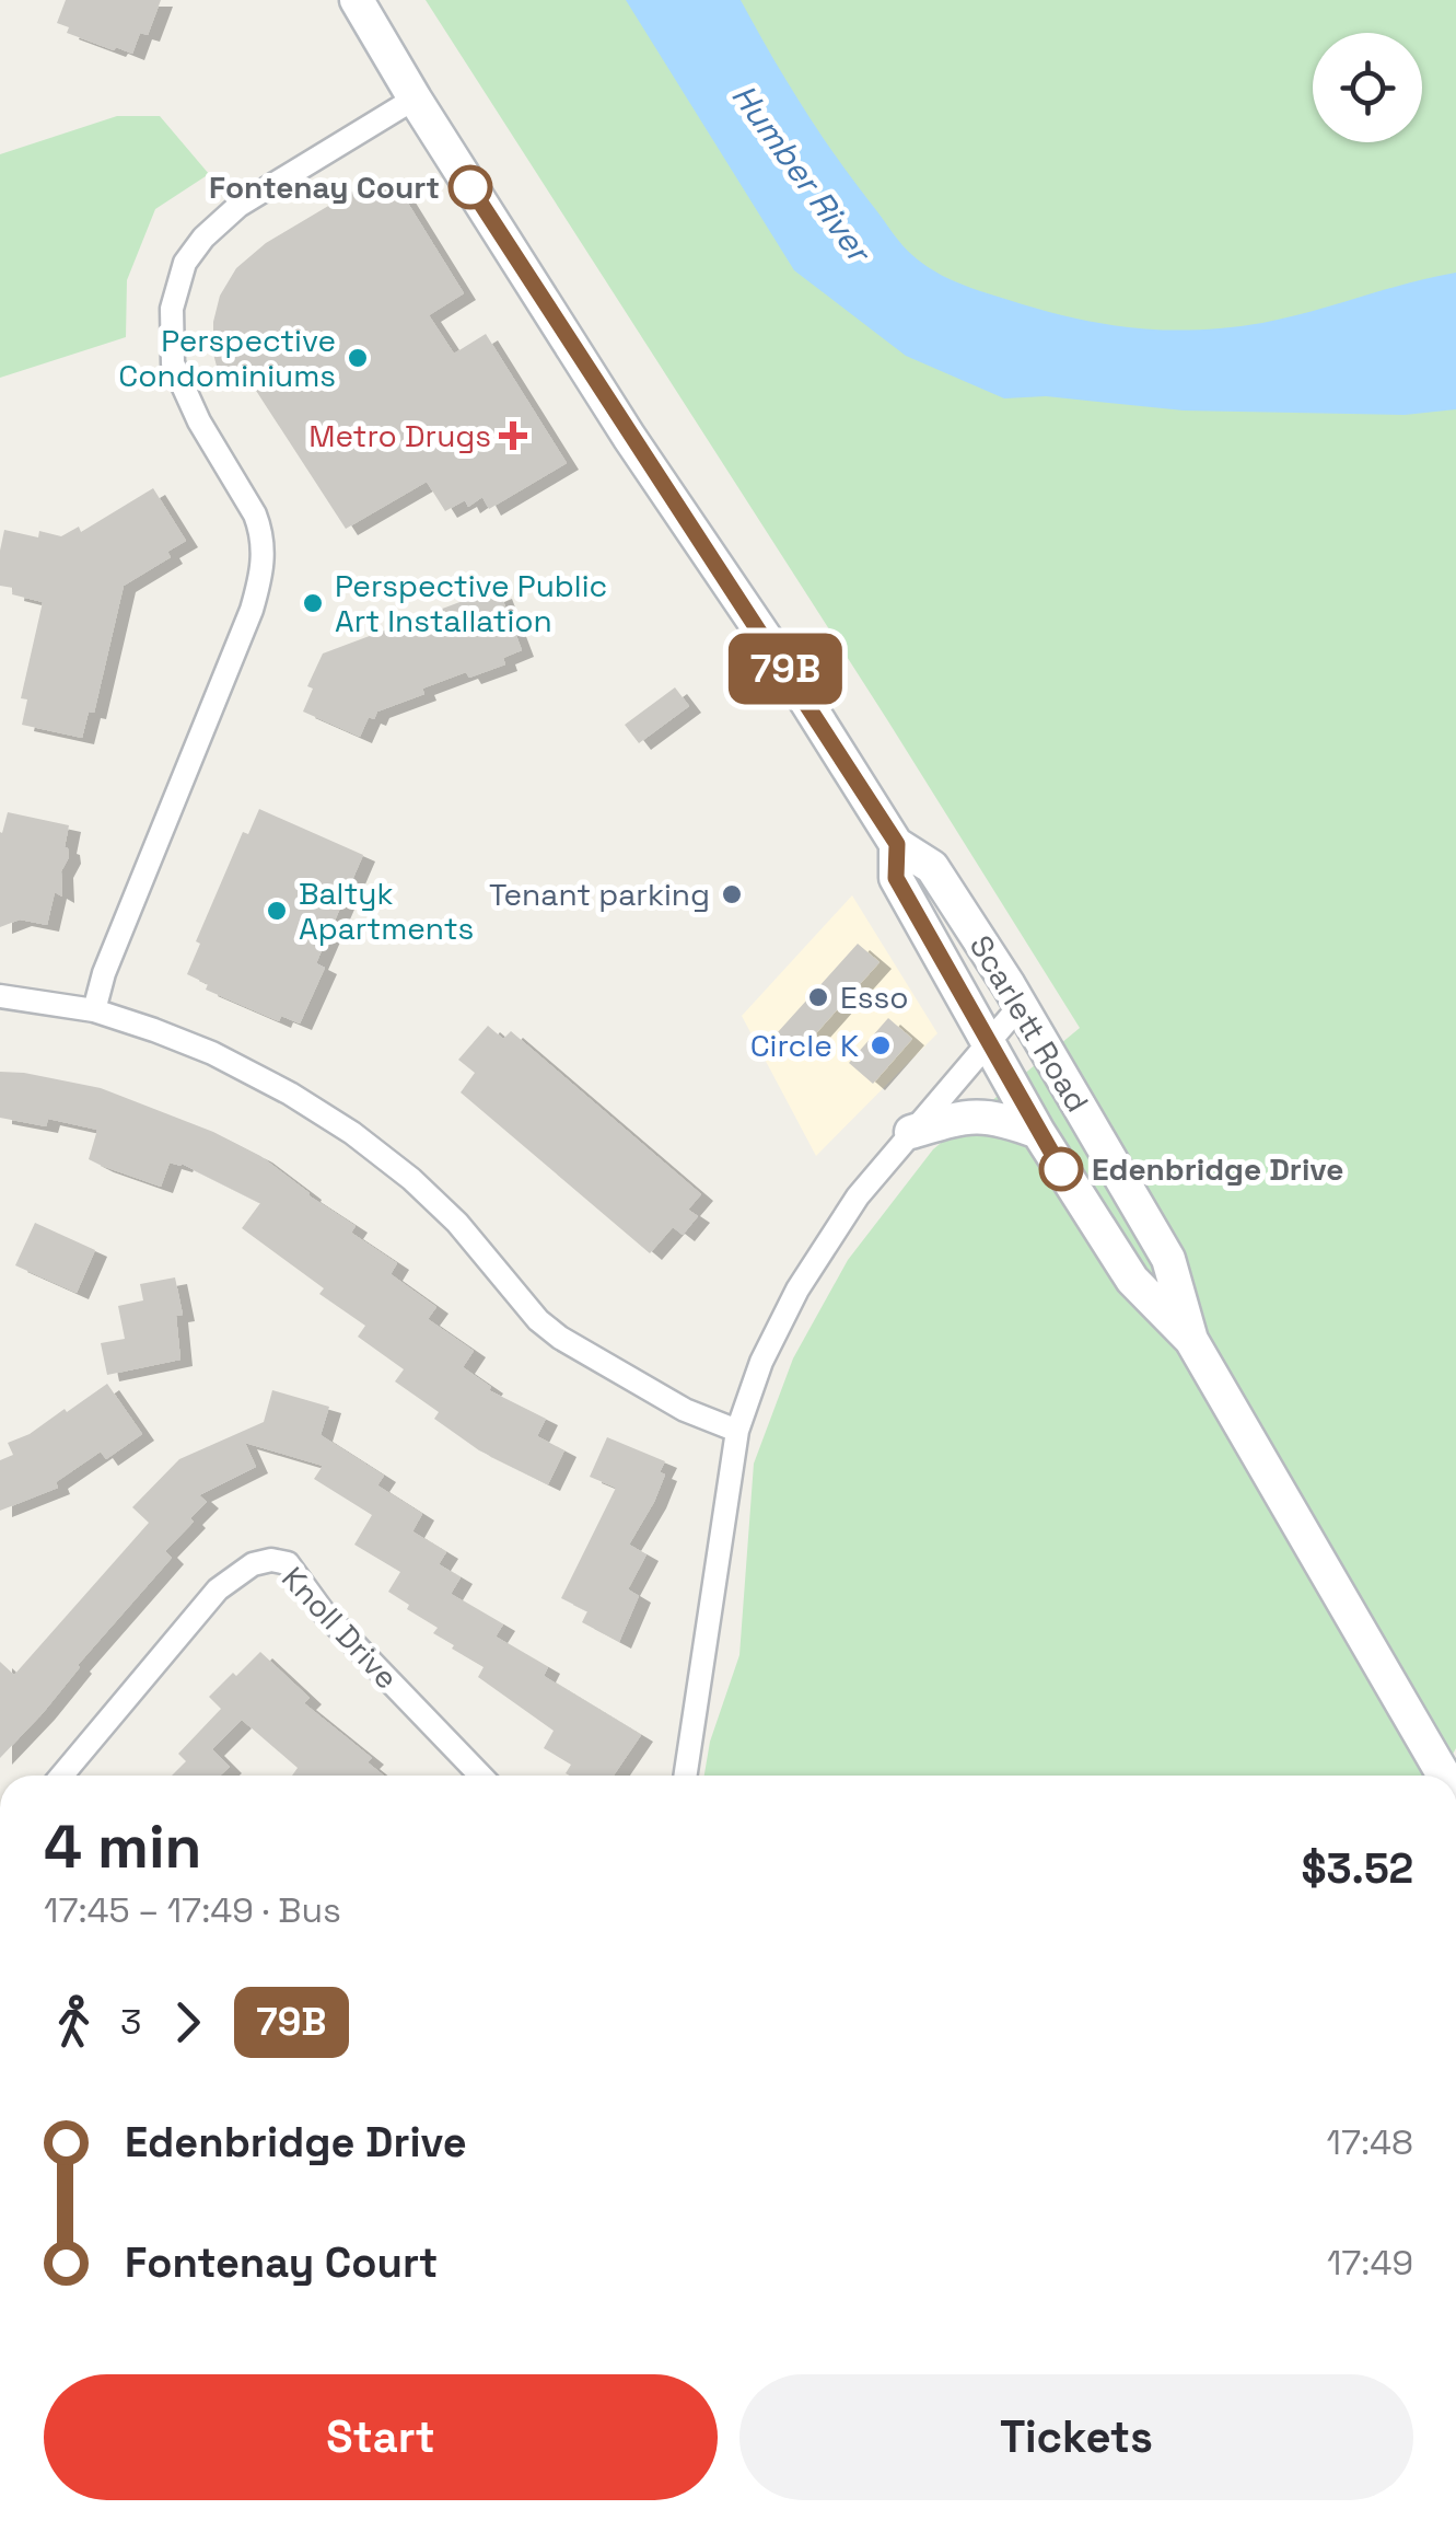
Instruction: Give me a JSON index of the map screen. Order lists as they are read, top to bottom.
{
  "streets": {
    "main road": ["Scarlett Road"],
    "street": ["Knoll Drive"]
  },
  "water": ["Humber River"],
  "places": {
    "other": [
      "Fontenay Court",
      "Perspective Condominiums",
      "Perspective Public Art Installation",
      "Tenant parking",
      "Baltyk Apartments",
      "Esso",
      "Circle K",
      "Edenbridge Drive"
    ],
    "health": ["Metro Drugs"]
  },
  "lines": ["bus line 79B"],
  "page": {
    "on_map": "79B",
    "heading": ["4 min", "17:45 – 17:49 · Bus", "$3.52"],
    "legs": ["3", "79B"],
    "list": [
      {
        "name": "Edenbridge Drive",
        "value": "17:48"
      },
      {
        "name": "Fontenay Court",
        "value": "17:49"
      }
    ],
    "buttons": ["Start", "Tickets"]
  }
}
